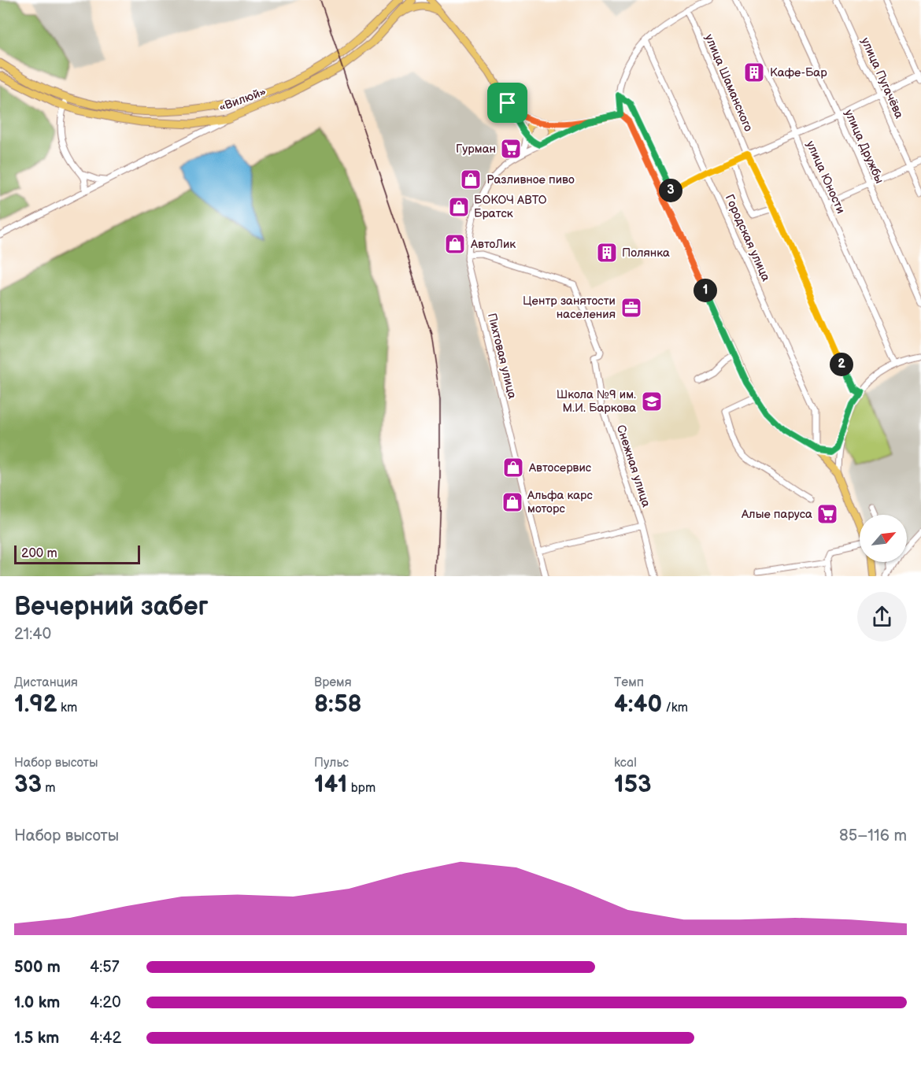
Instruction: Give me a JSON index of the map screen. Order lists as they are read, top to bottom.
{
  "streets": {
    "highway": ["«Вилюй»"],
    "street": [
      "улица Пугачёва",
      "улица Шаманского",
      "улица Дружбы",
      "улица Юности",
      "Городская улица",
      "Пихтовая улица",
      "Снежная улица"
    ]
  },
  "crossings": [
    ["Пихтовая улица", "Снежная улица"]
  ],
  "places": {
    "building": ["Кафе-Бар", "Полянка"],
    "supermarket": ["Гурман", "Алые паруса"],
    "shop": [
      "Разливное пиво",
      "БОКОЧ АВТО Братск",
      "АвтоЛик",
      "Автосервис",
      "Альфа карс моторс"
    ],
    "office": ["Центр занятости населения"],
    "school or university": ["Школа №9 им. М.И. Баркова"]
  },
  "scale_bar": "200 m",
  "north": "top right",
  "page": {
    "pins": ["3", "1", "2"],
    "scale": "200 m",
    "heading": ["Вечерний забег", "21:40"],
    "stats": [
      ["Дистанция", "1.92 km"],
      ["Время", "8:58"],
      ["Темп", "4:40 /km"],
      ["Набор высоты", "33 m"],
      ["Пульс", "141 bpm"],
      ["kcal", "153"]
    ],
    "chart": ["Набор высоты", "85–116 m"],
    "list": [
      {
        "name": "500 m",
        "note": "4:57"
      },
      {
        "name": "1.0 km",
        "note": "4:20"
      },
      {
        "name": "1.5 km",
        "note": "4:42"
      }
    ]
  }
}
